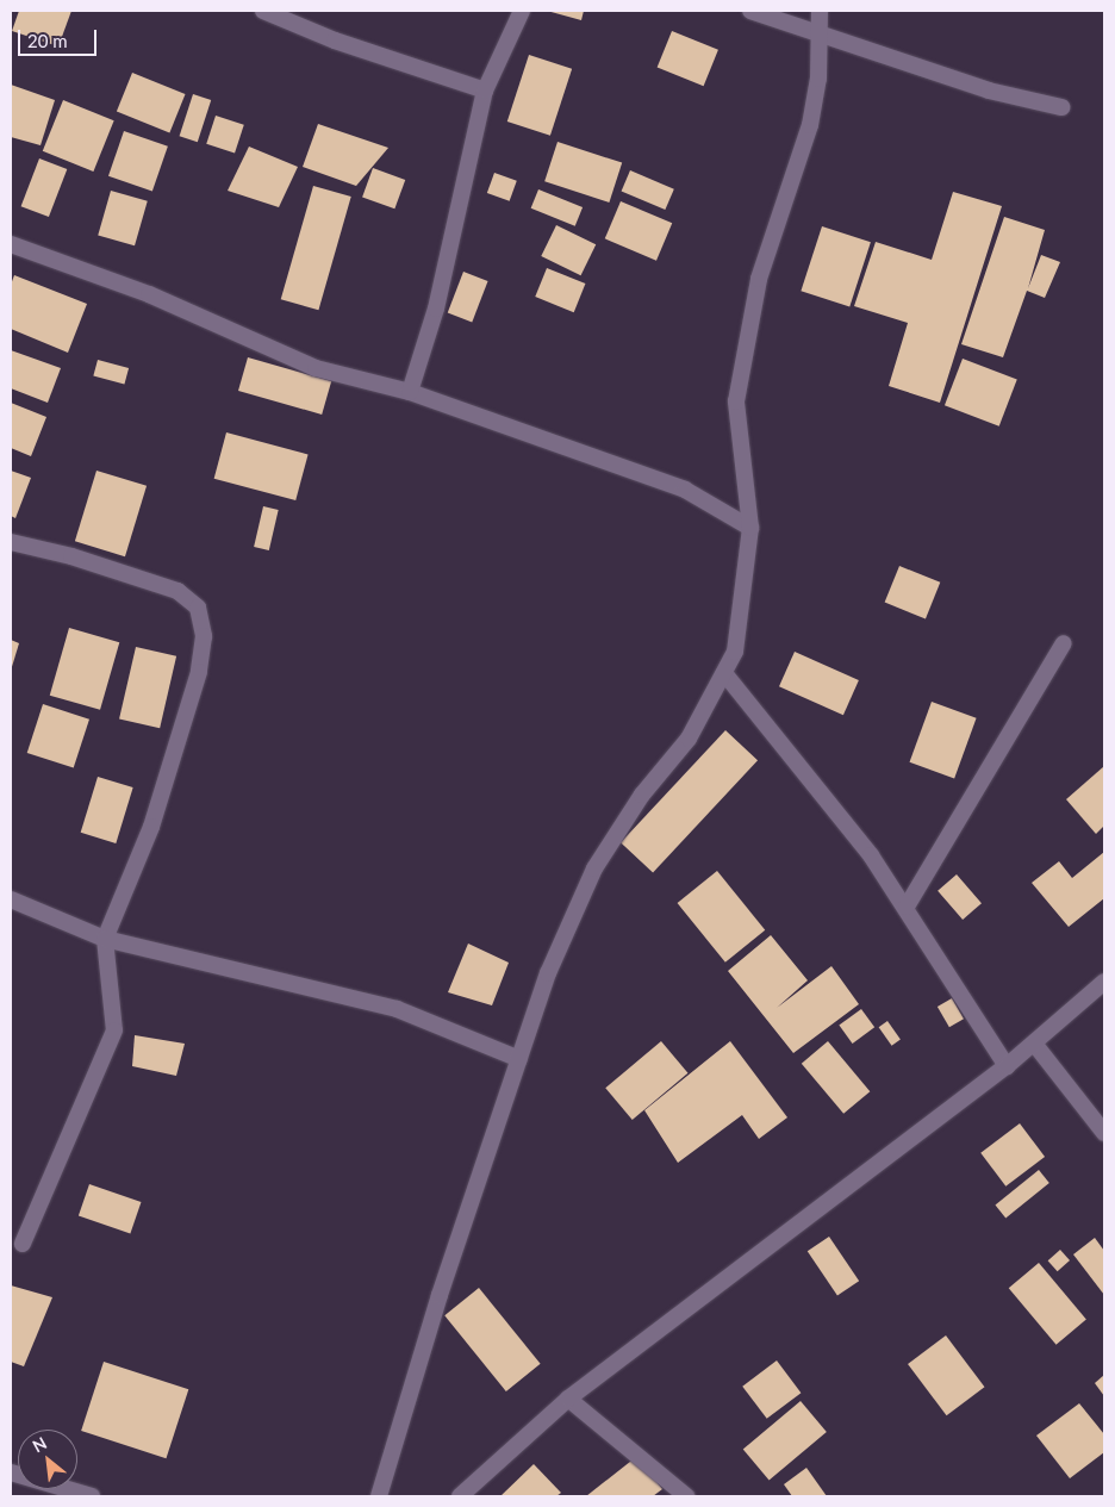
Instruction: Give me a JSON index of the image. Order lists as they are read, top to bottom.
{
  "scale_bar": "20 m",
  "north": "top left"
}
